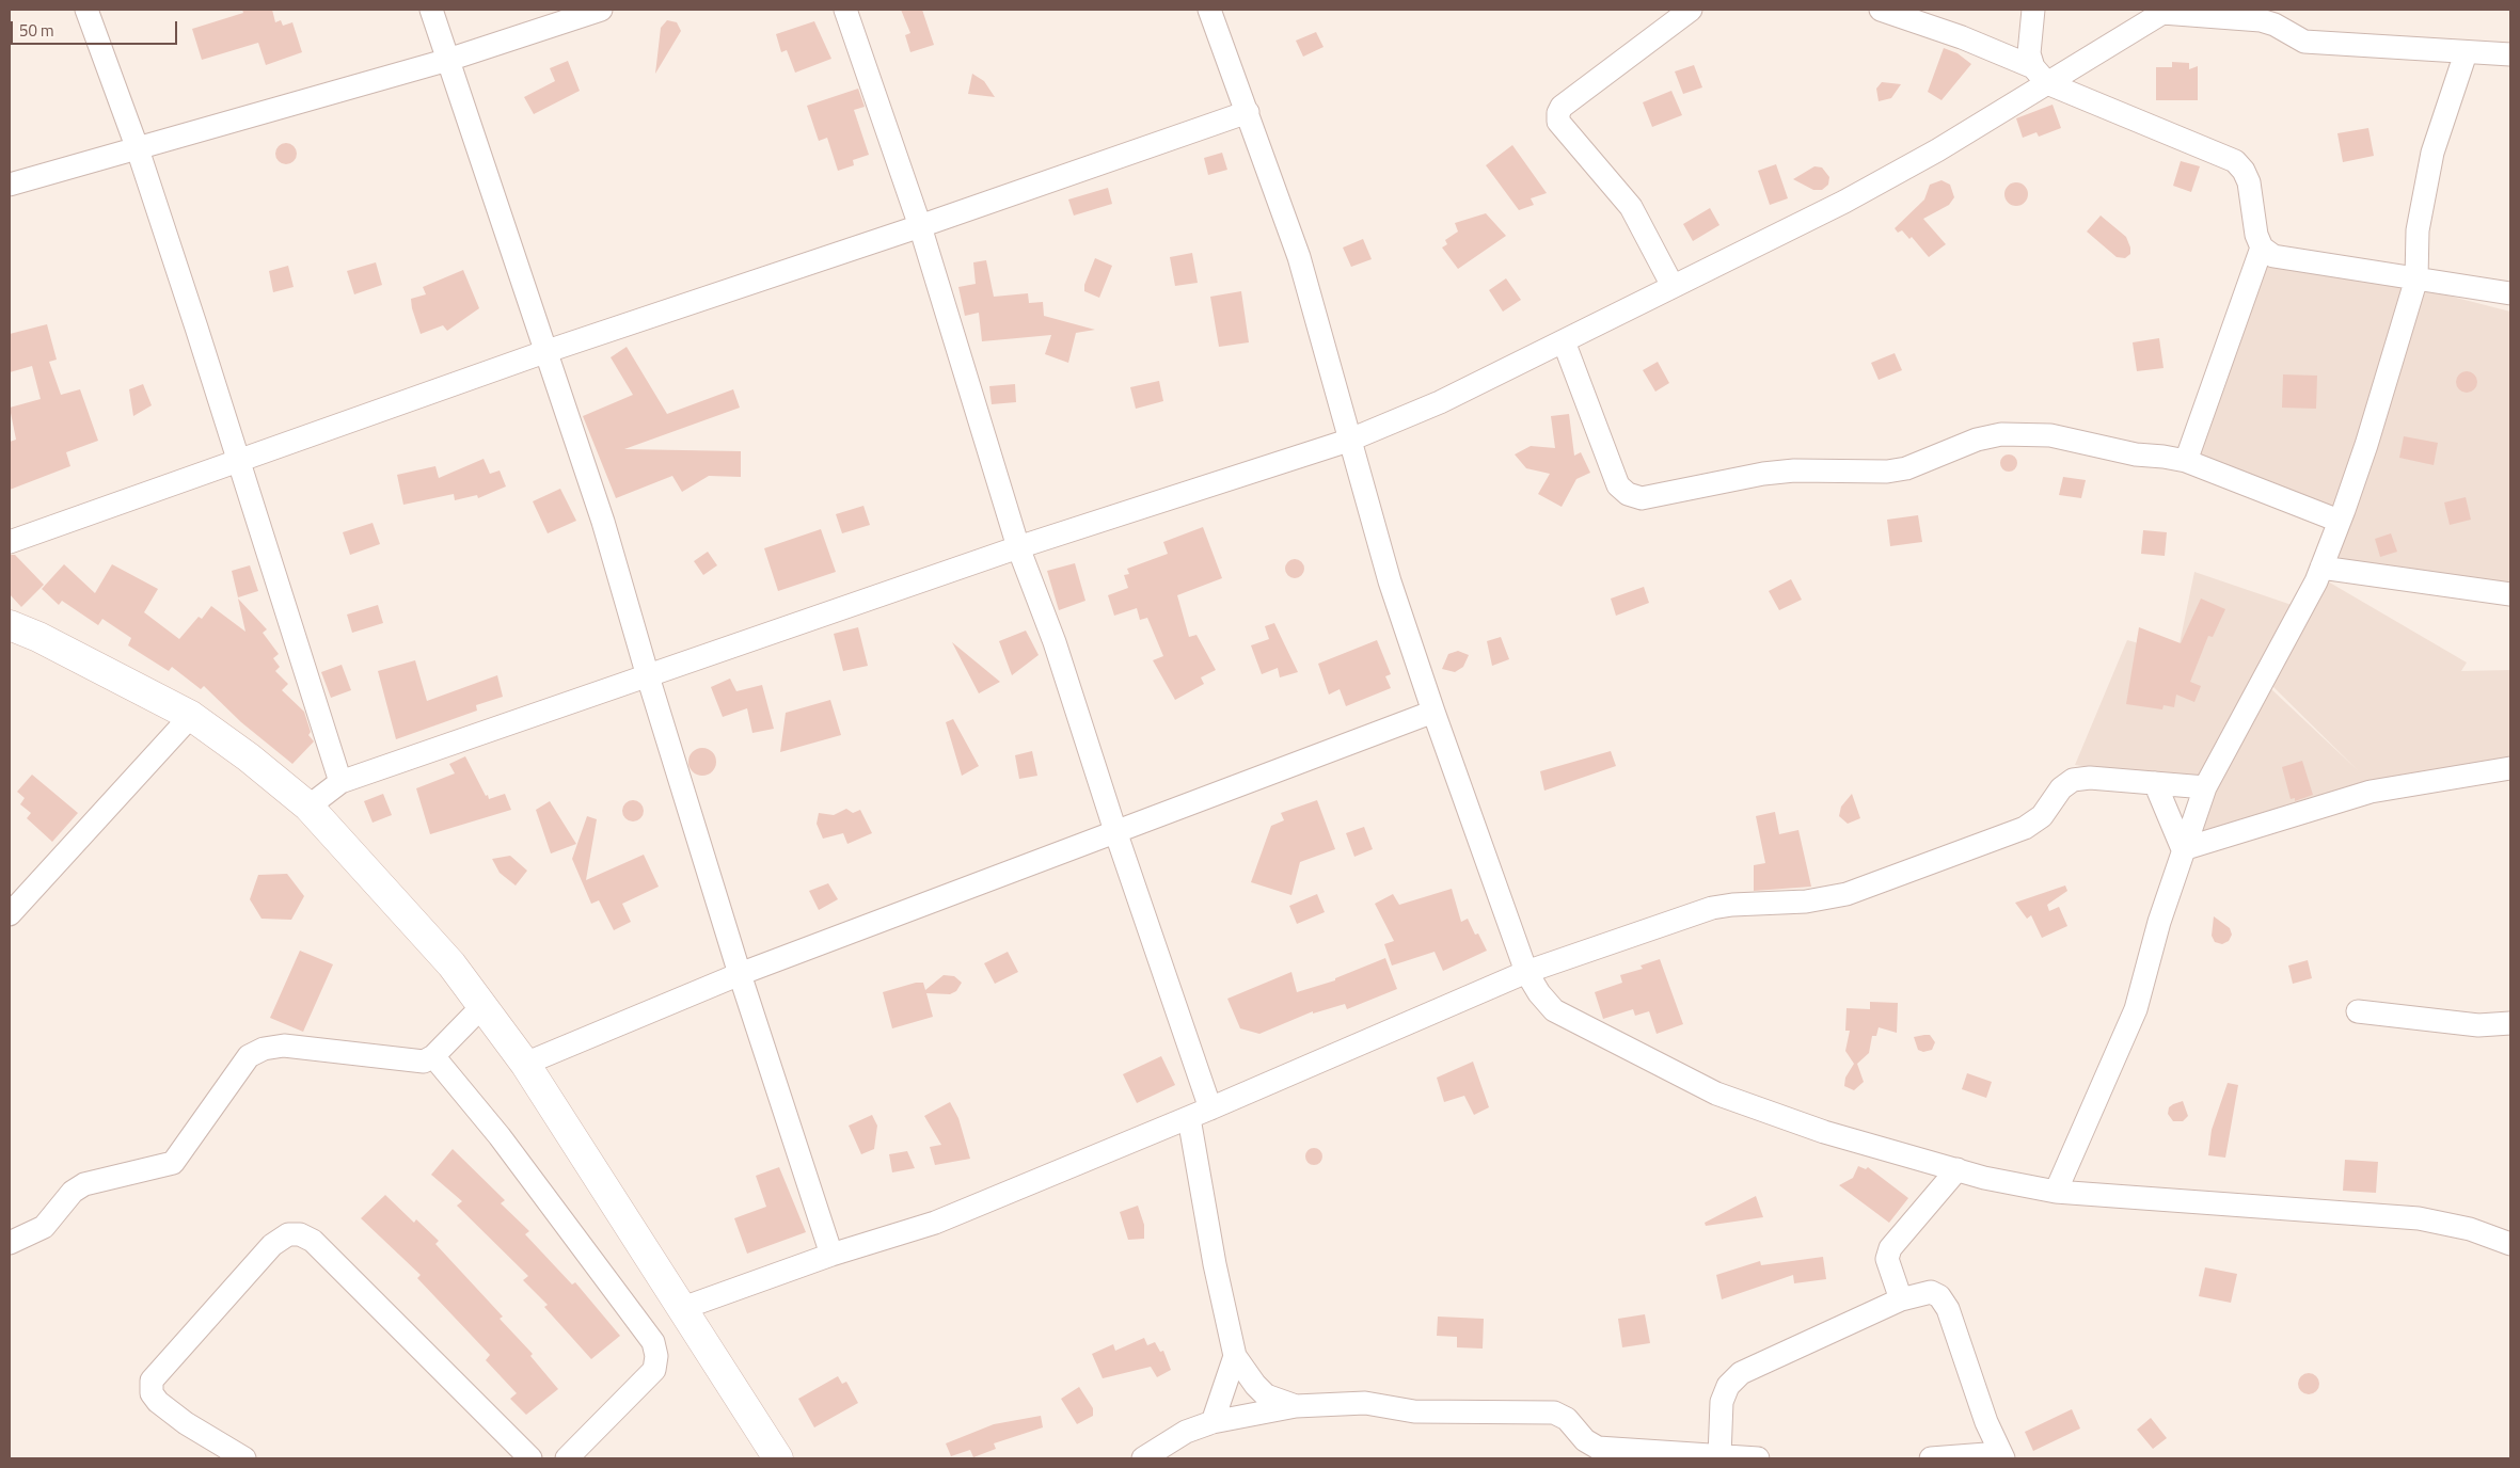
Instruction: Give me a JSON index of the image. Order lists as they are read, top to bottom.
{
  "scale_bar": "50 m"
}
